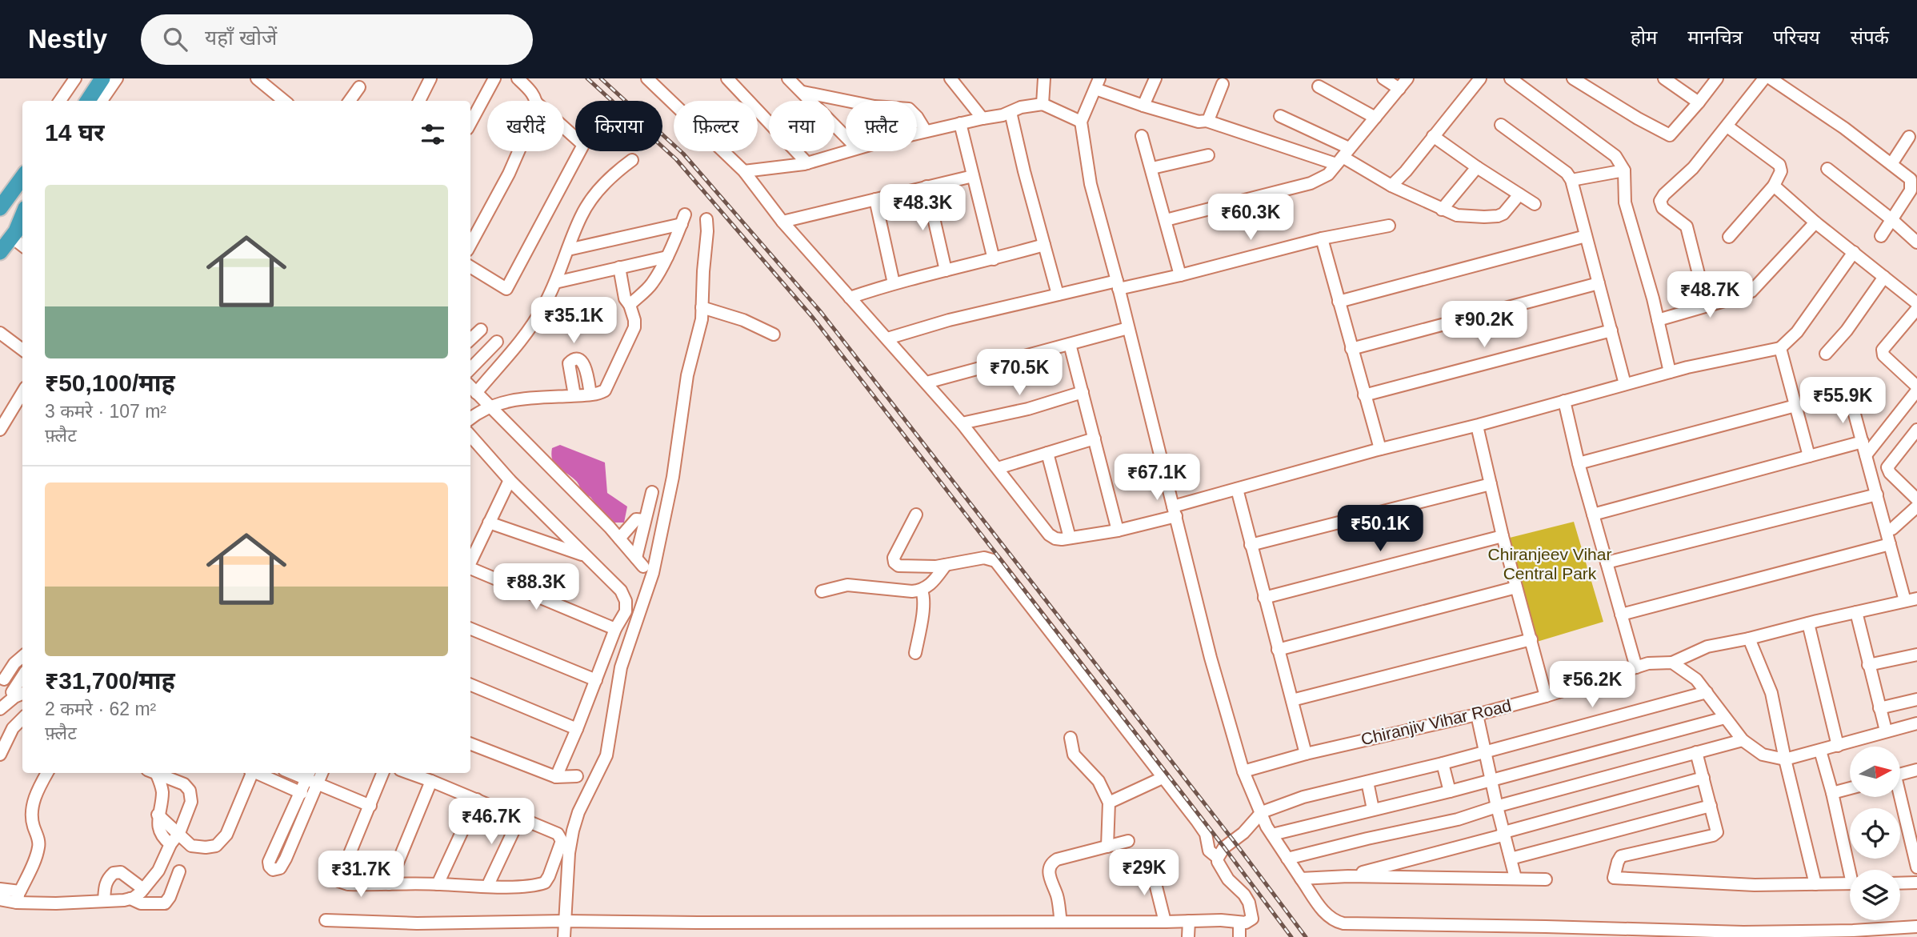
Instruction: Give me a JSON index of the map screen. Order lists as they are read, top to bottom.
{
  "streets": {
    "street": ["Chiranjiv Vihar Road"]
  },
  "parks": ["Chiranjeev Vihar Central Park"],
  "north": "right",
  "page": {
    "header": "Nestly",
    "search": "यहाँ खोजें",
    "nav": [
      "होम",
      "मानचित्र",
      "परिचय",
      "संपर्क"
    ],
    "chip": [
      "खरीदें",
      "किराया",
      "फ़िल्टर",
      "नया",
      "फ़्लैट"
    ],
    "heading": "14 घर",
    "list": [
      {
        "name": "₹50,100/माह",
        "note": "3 कमरे · 107 m² · फ़्लैट"
      },
      {
        "name": "₹31,700/माह",
        "note": "2 कमरे · 62 m² · फ़्लैट"
      }
    ],
    "price": [
      "₹48.3K",
      "₹60.3K",
      "₹48.7K",
      "₹35.1K",
      "₹90.2K",
      "₹70.5K",
      "₹55.9K",
      "₹67.1K",
      "₹50.1K",
      "₹88.3K",
      "₹56.2K",
      "₹46.7K",
      "₹29K",
      "₹31.7K"
    ]
  }
}
